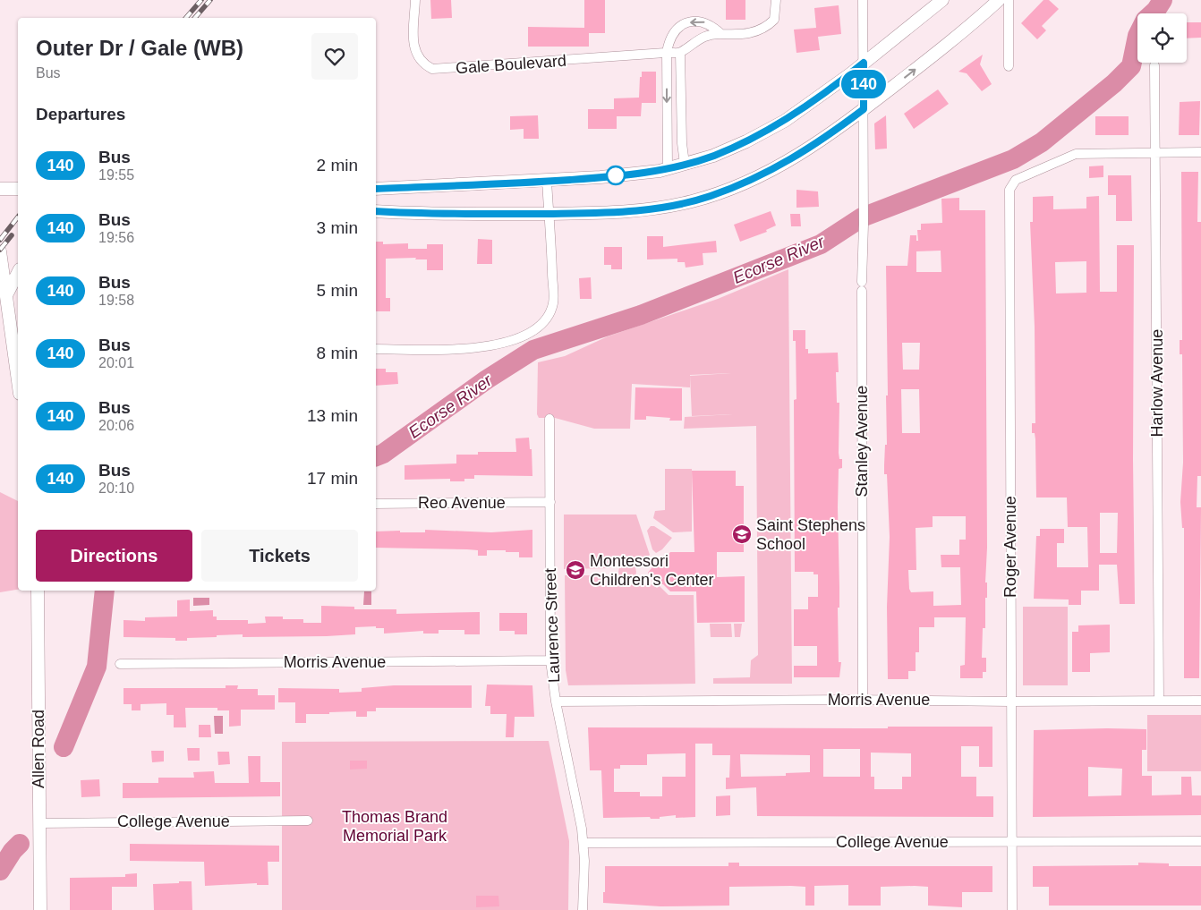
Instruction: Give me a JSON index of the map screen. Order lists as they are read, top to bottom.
{
  "streets": {
    "main road": ["Allen Road"],
    "street": [
      "Gale Boulevard",
      "Harlow Avenue",
      "Stanley Avenue",
      "Reo Avenue",
      "Roger Avenue",
      "Laurence Street",
      "Morris Avenue",
      "College Avenue"
    ]
  },
  "crossings": [
    ["Harlow Avenue", "Roger Avenue"],
    ["Harlow Avenue", "Morris Avenue"],
    ["Stanley Avenue", "Morris Avenue"],
    ["Reo Avenue", "Laurence Street"],
    ["Roger Avenue", "Morris Avenue"],
    ["Roger Avenue", "College Avenue"],
    ["Laurence Street", "Morris Avenue"],
    ["Laurence Street", "College Avenue"],
    ["Allen Road", "College Avenue"]
  ],
  "water": ["Ecorse River"],
  "parks": ["Thomas Brand Memorial Park"],
  "places": {
    "school or university": ["Saint Stephens School", "Montessori Children's Center"]
  },
  "lines": ["bus line 140"],
  "page": {
    "on_map": "140",
    "heading": [
      ["Outer Dr / Gale (WB)", "Bus"],
      "Departures"
    ],
    "list": [
      {
        "mark": "140",
        "name": "Bus",
        "note": "19:55",
        "value": "2 min"
      },
      {
        "mark": "140",
        "name": "Bus",
        "note": "19:56",
        "value": "3 min"
      },
      {
        "mark": "140",
        "name": "Bus",
        "note": "19:58",
        "value": "5 min"
      },
      {
        "mark": "140",
        "name": "Bus",
        "note": "20:01",
        "value": "8 min"
      },
      {
        "mark": "140",
        "name": "Bus",
        "note": "20:06",
        "value": "13 min"
      },
      {
        "mark": "140",
        "name": "Bus",
        "note": "20:10",
        "value": "17 min"
      }
    ],
    "buttons": ["Directions", "Tickets"]
  }
}
